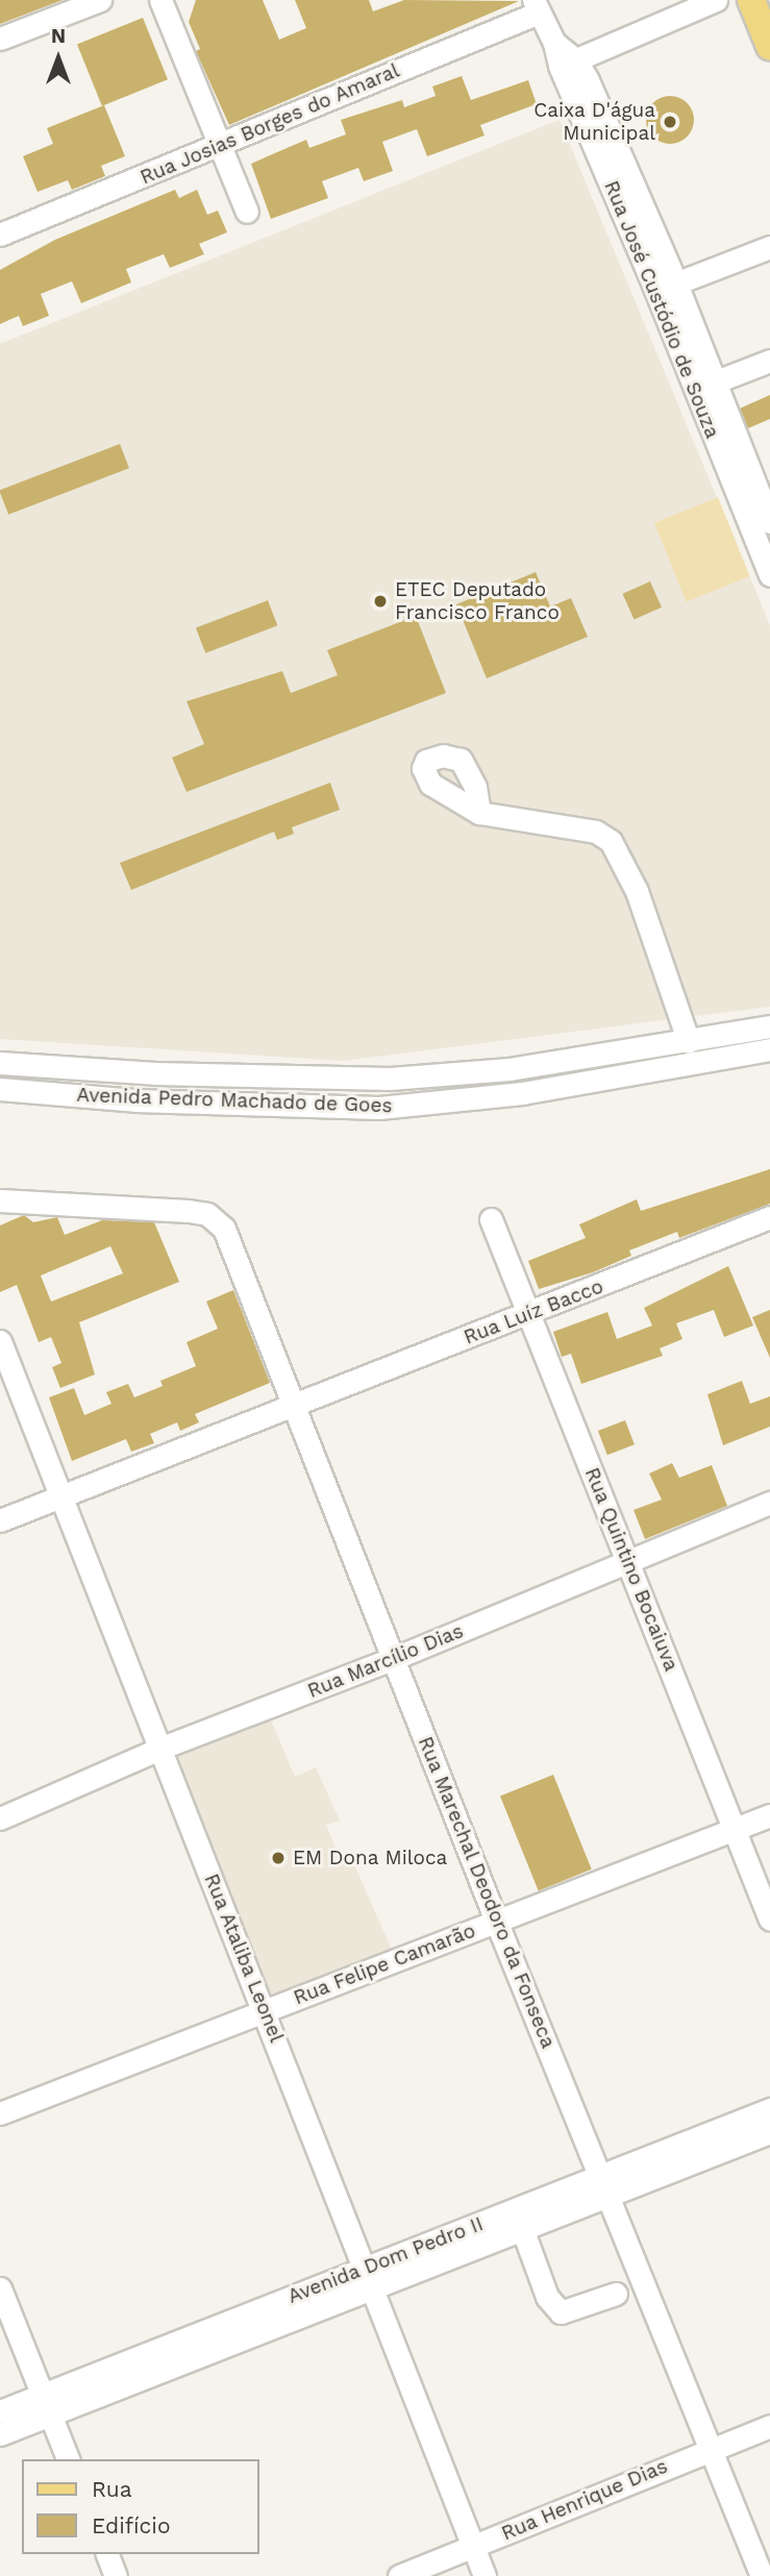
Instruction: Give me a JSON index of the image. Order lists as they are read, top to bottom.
{
  "streets": {
    "street": [
      "Rua Josias Borges do Amaral",
      "Rua José Custódio de Souza",
      "Avenida Pedro Machado de Goes",
      "Rua Luíz Bacco",
      "Rua Quintino Bocaiuva",
      "Rua Marcílio Dias",
      "Rua Marechal Deodoro da Fonseca",
      "Rua Ataliba Leonel",
      "Rua Felipe Camarão",
      "Avenida Dom Pedro II",
      "Rua Henrique Dias"
    ]
  },
  "crossings": [
    ["Rua Josias Borges do Amaral", "Rua José Custódio de Souza"],
    ["Rua Luíz Bacco", "Rua Quintino Bocaiuva"],
    ["Rua Luíz Bacco", "Rua Marechal Deodoro da Fonseca"],
    ["Rua Luíz Bacco", "Rua Ataliba Leonel"],
    ["Rua Quintino Bocaiuva", "Rua Marcílio Dias"],
    ["Rua Quintino Bocaiuva", "Rua Felipe Camarão"],
    ["Rua Marcílio Dias", "Rua Marechal Deodoro da Fonseca"],
    ["Rua Marcílio Dias", "Rua Ataliba Leonel"],
    ["Rua Marechal Deodoro da Fonseca", "Rua Felipe Camarão"],
    ["Rua Marechal Deodoro da Fonseca", "Avenida Dom Pedro II"],
    ["Rua Marechal Deodoro da Fonseca", "Rua Henrique Dias"],
    ["Rua Ataliba Leonel", "Rua Felipe Camarão"],
    ["Rua Ataliba Leonel", "Avenida Dom Pedro II"],
    ["Rua Ataliba Leonel", "Rua Henrique Dias"]
  ],
  "places": ["Caixa D'água Municipal", "ETEC Deputado Francisco Franco", "EM Dona Miloca"],
  "legend": ["Rua", "Edifício"],
  "north": "top"
}
